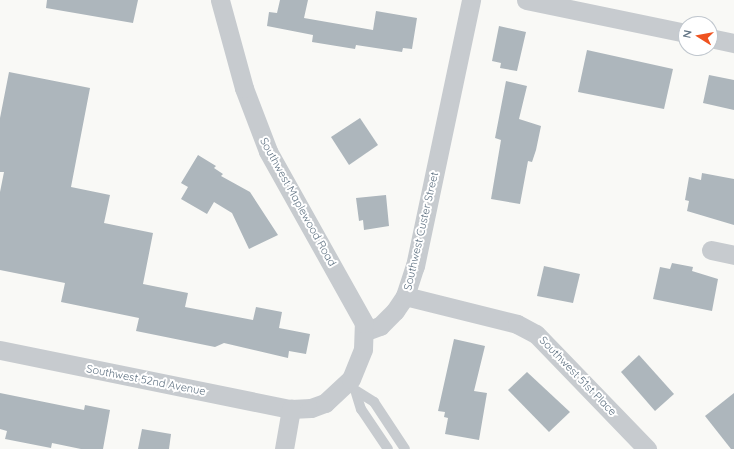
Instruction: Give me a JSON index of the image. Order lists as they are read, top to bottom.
{
  "streets": {
    "street": [
      "Southwest Maplewood Road",
      "Southwest Custer Street",
      "Southwest 51st Place",
      "Southwest 52nd Avenue"
    ]
  },
  "crossings": [
    ["Southwest Maplewood Road", "Southwest Custer Street"],
    ["Southwest Custer Street", "Southwest 51st Place"]
  ],
  "north": "left"
}
